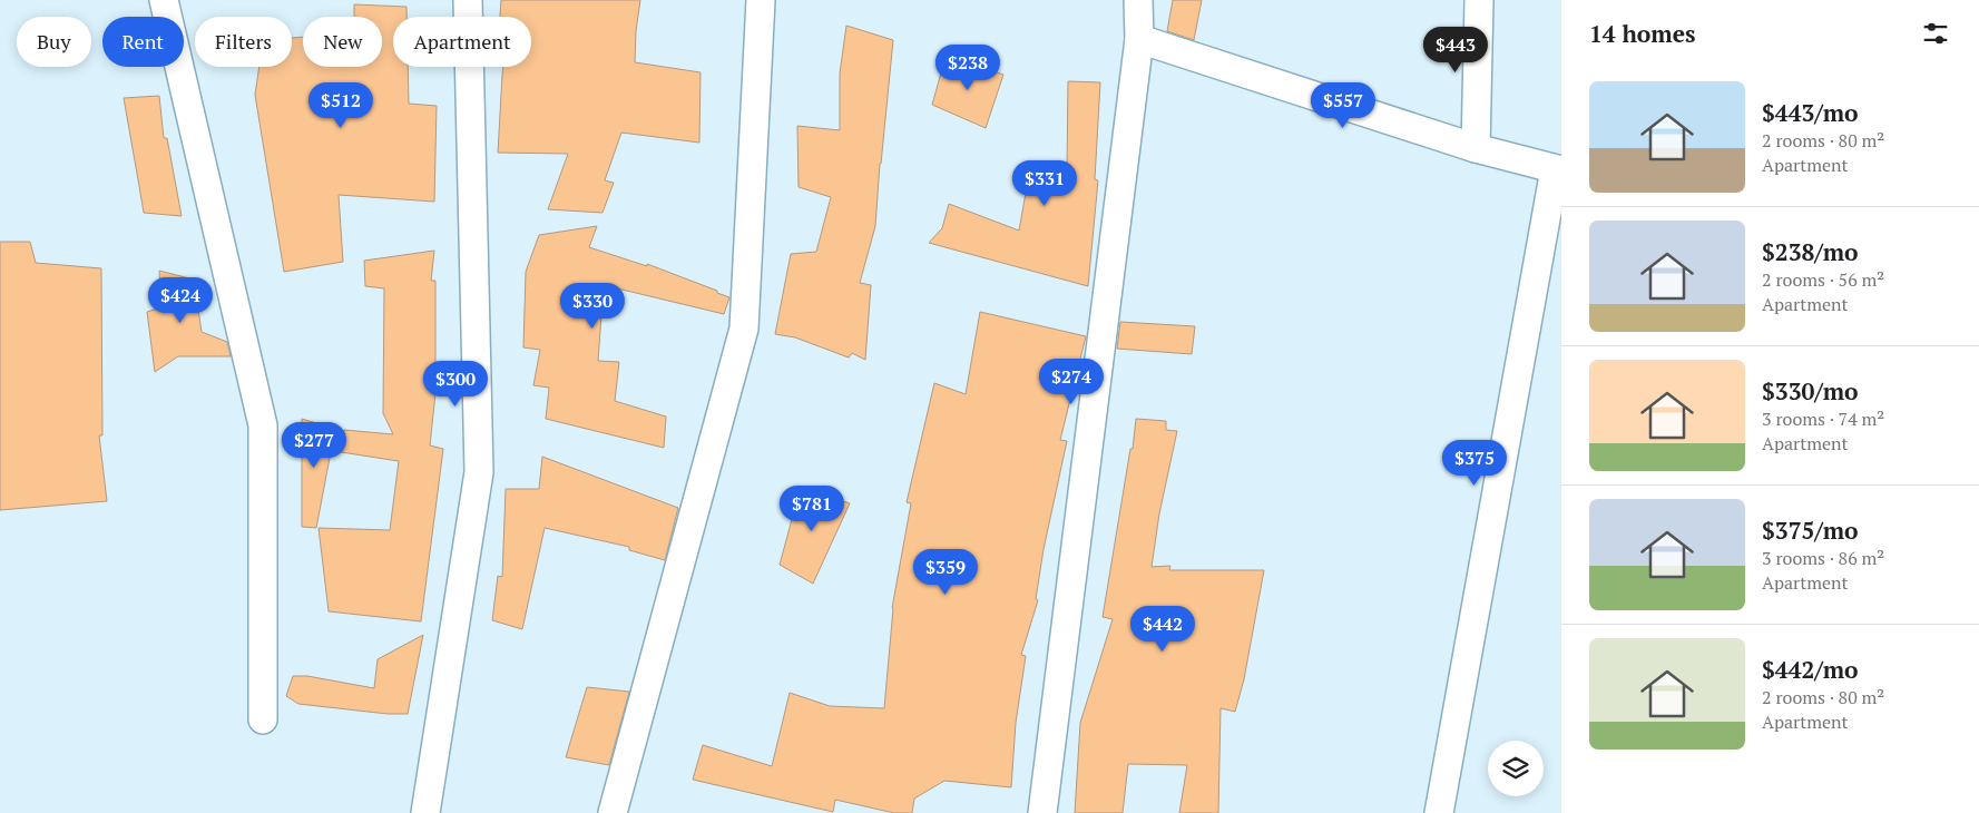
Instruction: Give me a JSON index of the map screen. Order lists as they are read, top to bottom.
{
  "page": {
    "heading": "14 homes",
    "chip": [
      "Buy",
      "Rent",
      "Filters",
      "New",
      "Apartment"
    ],
    "price": [
      "$443",
      "$238",
      "$512",
      "$557",
      "$331",
      "$424",
      "$330",
      "$274",
      "$300",
      "$277",
      "$375",
      "$781",
      "$359",
      "$442"
    ],
    "list": [
      {
        "name": "$443/mo",
        "note": "2 rooms · 80 m² · Apartment"
      },
      {
        "name": "$238/mo",
        "note": "2 rooms · 56 m² · Apartment"
      },
      {
        "name": "$330/mo",
        "note": "3 rooms · 74 m² · Apartment"
      },
      {
        "name": "$375/mo",
        "note": "3 rooms · 86 m² · Apartment"
      },
      {
        "name": "$442/mo",
        "note": "2 rooms · 80 m² · Apartment"
      }
    ]
  }
}
